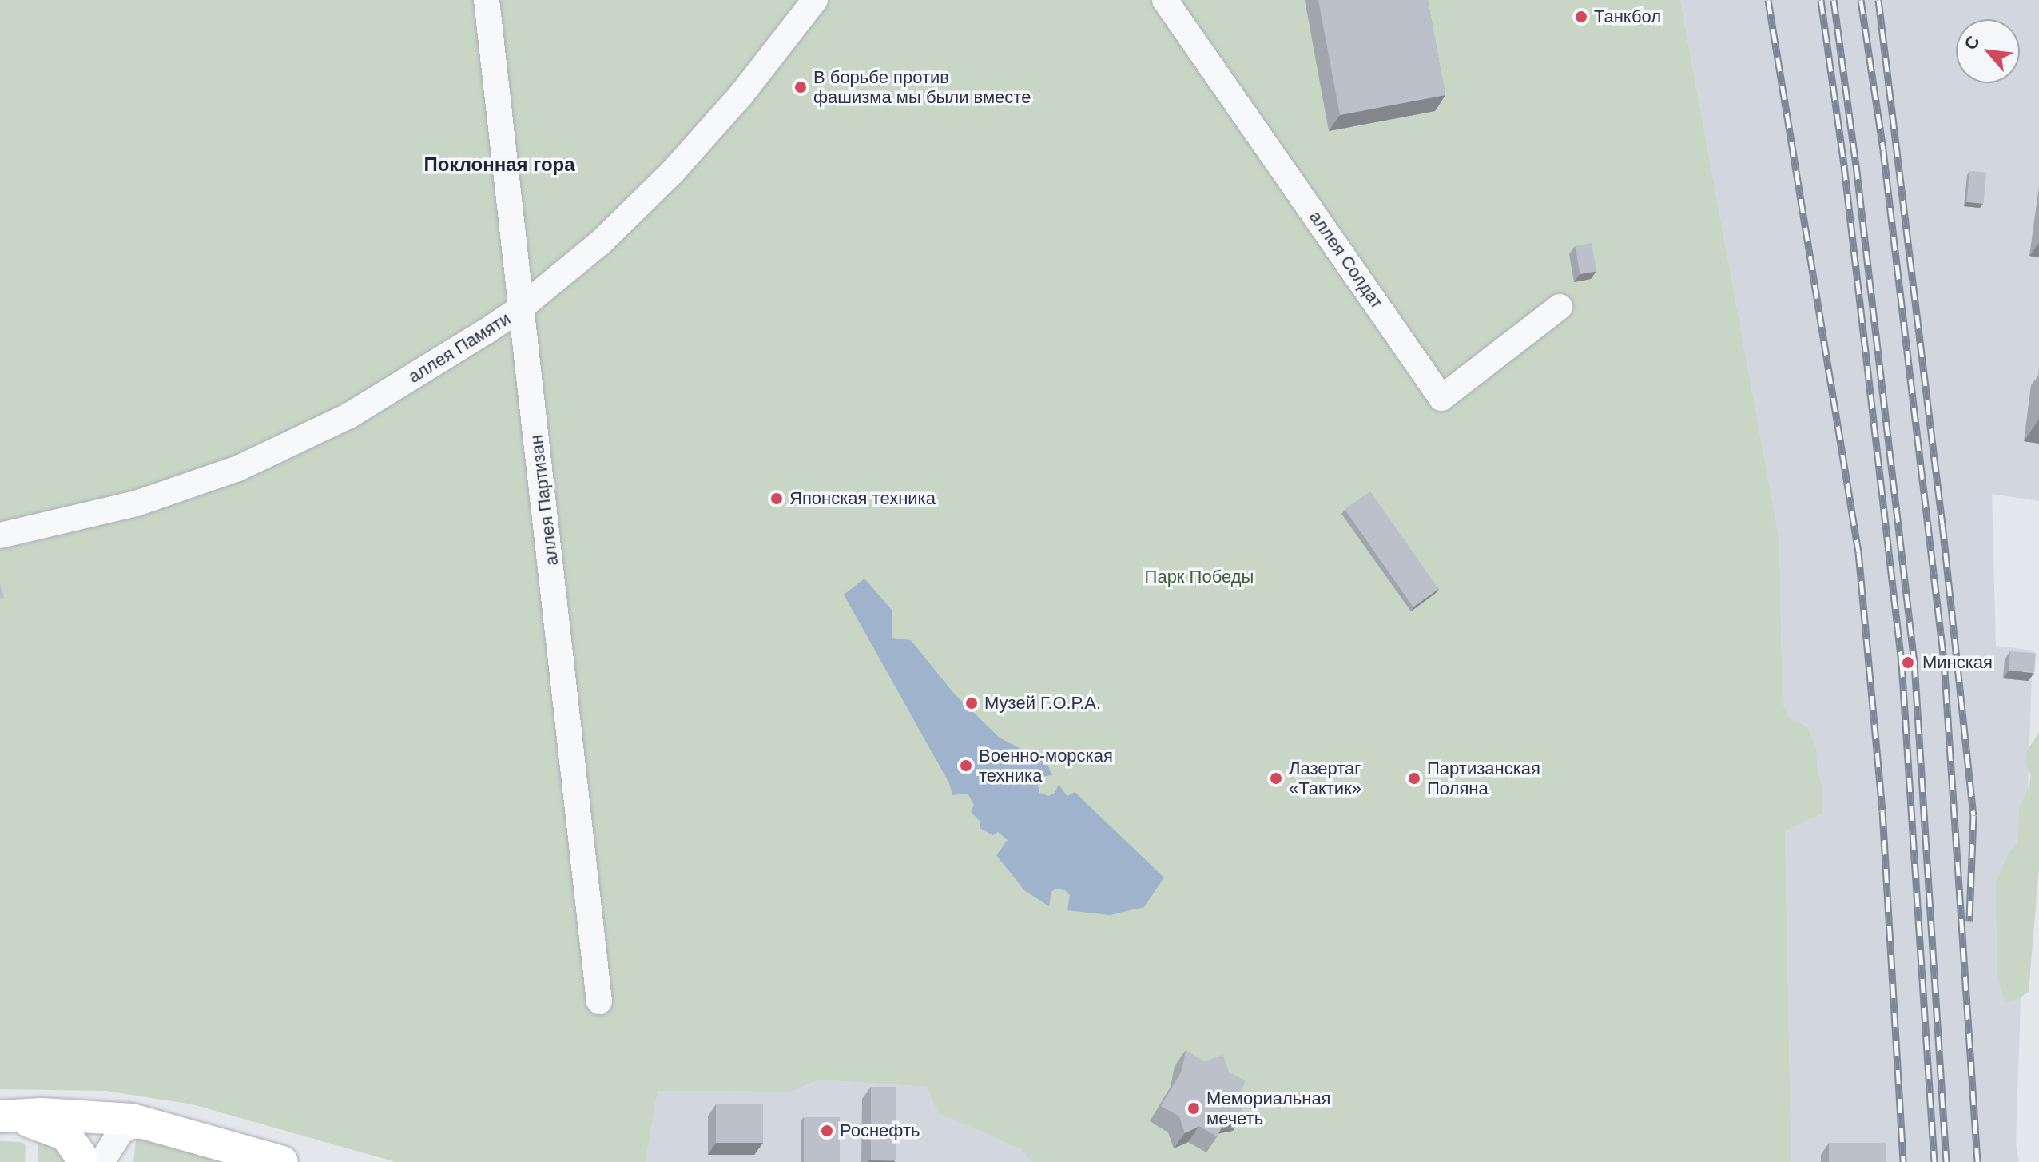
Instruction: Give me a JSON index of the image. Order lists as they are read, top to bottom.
{
  "streets": {
    "street": ["аллея Солдат", "аллея Памяти", "аллея Партизан"]
  },
  "crossings": [
    ["аллея Памяти", "аллея Партизан"]
  ],
  "districts": ["Поклонная гора"],
  "parks": ["Парк Победы"],
  "places": [
    "Танкбол",
    "В борьбе против фашизма мы были вместе",
    "Японская техника",
    "Минская",
    "Музей Г.О.Р.А.",
    "Военно-морская техника",
    "Лазертаг «Тактик»",
    "Партизанская Поляна",
    "Мемориальная мечеть",
    "Роснефть"
  ],
  "north": "top left"
}
